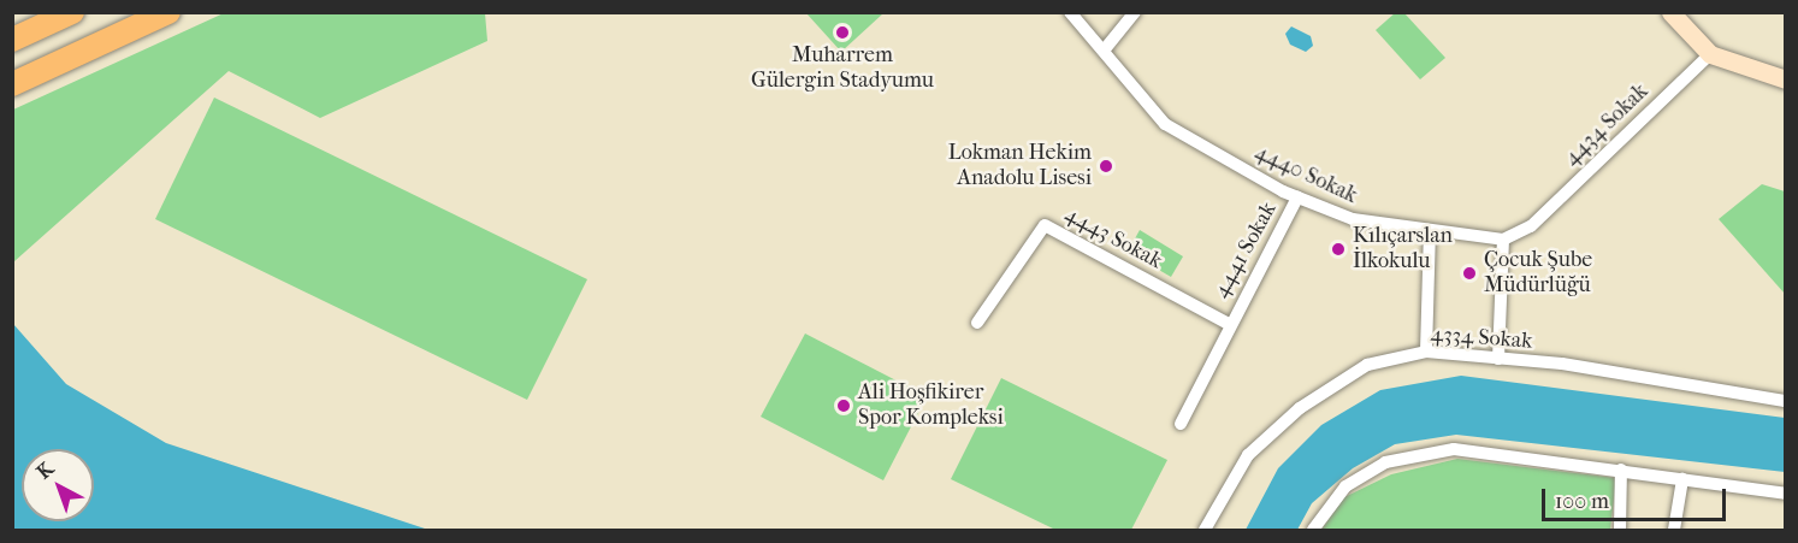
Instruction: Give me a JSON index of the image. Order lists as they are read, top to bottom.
{
  "streets": {
    "street": [
      "4434 Sokak",
      "4440 Sokak",
      "4443 Sokak",
      "4441 Sokak",
      "4334 Sokak"
    ]
  },
  "crossings": [
    ["4434 Sokak", "4440 Sokak"],
    ["4440 Sokak", "4441 Sokak"],
    ["4443 Sokak", "4441 Sokak"]
  ],
  "places": [
    "Muharrem Gülergin Stadyumu",
    "Lokman Hekim Anadolu Lisesi",
    "Kılıçarslan İlkokulu",
    "Çocuk Şube Müdürlüğü",
    "Ali Hoşfikirer Spor Kompleksi"
  ],
  "scale_bar": "100 m",
  "north": "top left"
}
